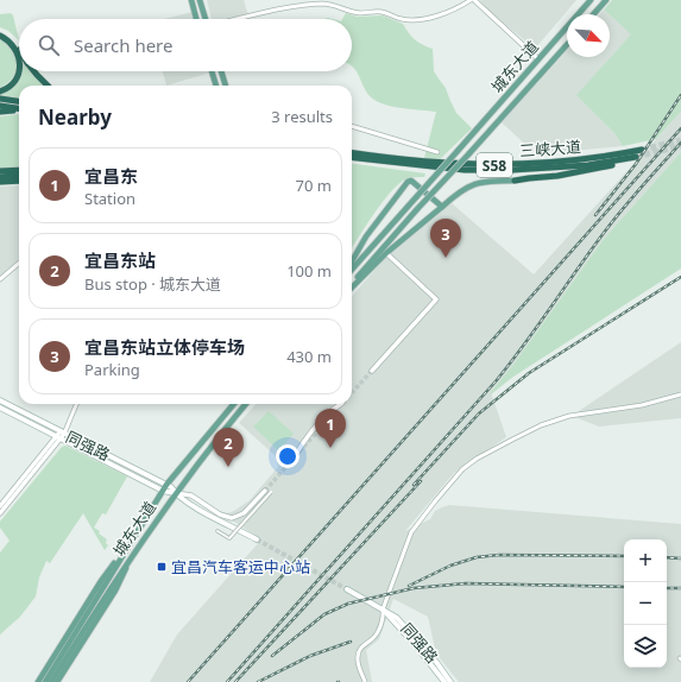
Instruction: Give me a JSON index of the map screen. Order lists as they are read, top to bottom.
{
  "streets": {
    "highway": ["三峡大道", "S58"],
    "main road": ["城东大道", "同强路"]
  },
  "crossings": [
    ["城东大道", "同强路"]
  ],
  "places": {
    "transit": ["宜昌汽车客运中心站"]
  },
  "north": "bottom right",
  "page": {
    "search": "Search here",
    "heading": ["Nearby", "3 results"],
    "list": [
      {
        "mark": "1",
        "name": "宜昌东",
        "note": "Station",
        "value": "70 m"
      },
      {
        "mark": "2",
        "name": "宜昌东站",
        "note": "Bus stop · 城东大道",
        "value": "100 m"
      },
      {
        "mark": "3",
        "name": "宜昌东站立体停车场",
        "note": "Parking",
        "value": "430 m"
      }
    ],
    "pins": ["3", "1", "2"],
    "map_buttons": ["+", "−"]
  }
}
